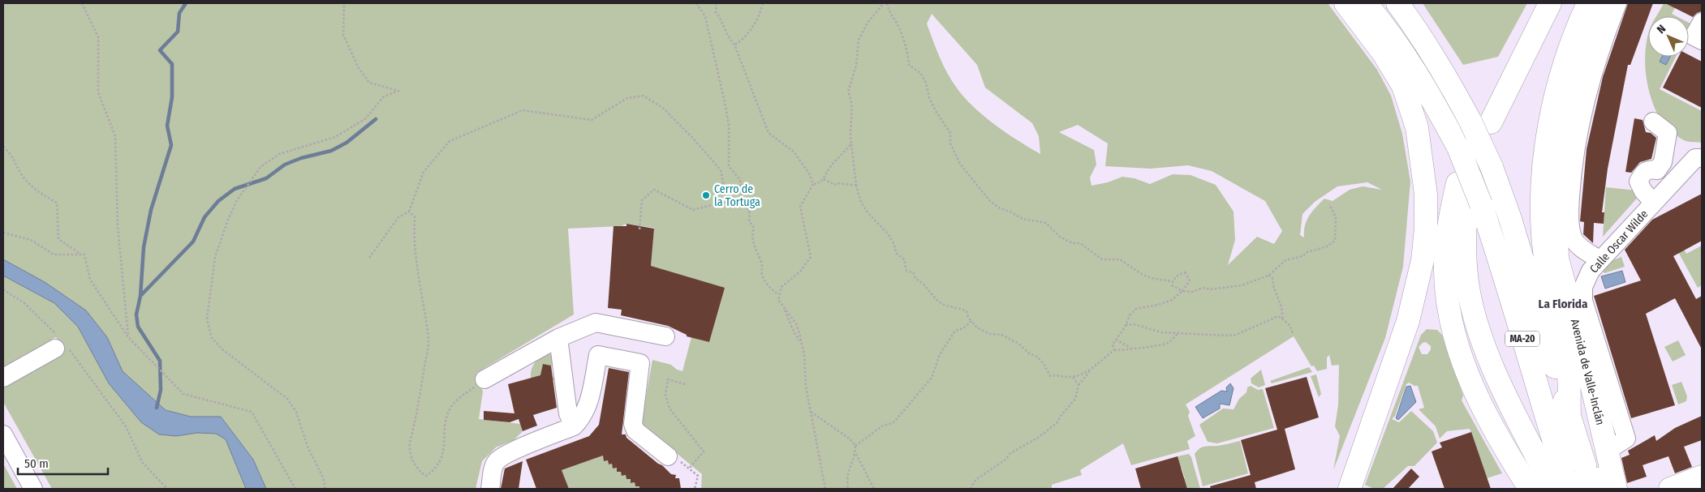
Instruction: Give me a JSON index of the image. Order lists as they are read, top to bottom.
{
  "streets": {
    "main road": ["MA-20", "Avenida de Valle-Inclán"],
    "street": ["Calle Oscar Wilde"]
  },
  "crossings": [
    ["Calle Oscar Wilde", "Avenida de Valle-Inclán"]
  ],
  "districts": ["La Florida"],
  "places": ["Cerro de la Tortuga"],
  "scale_bar": "50 m",
  "north": "top left"
}
